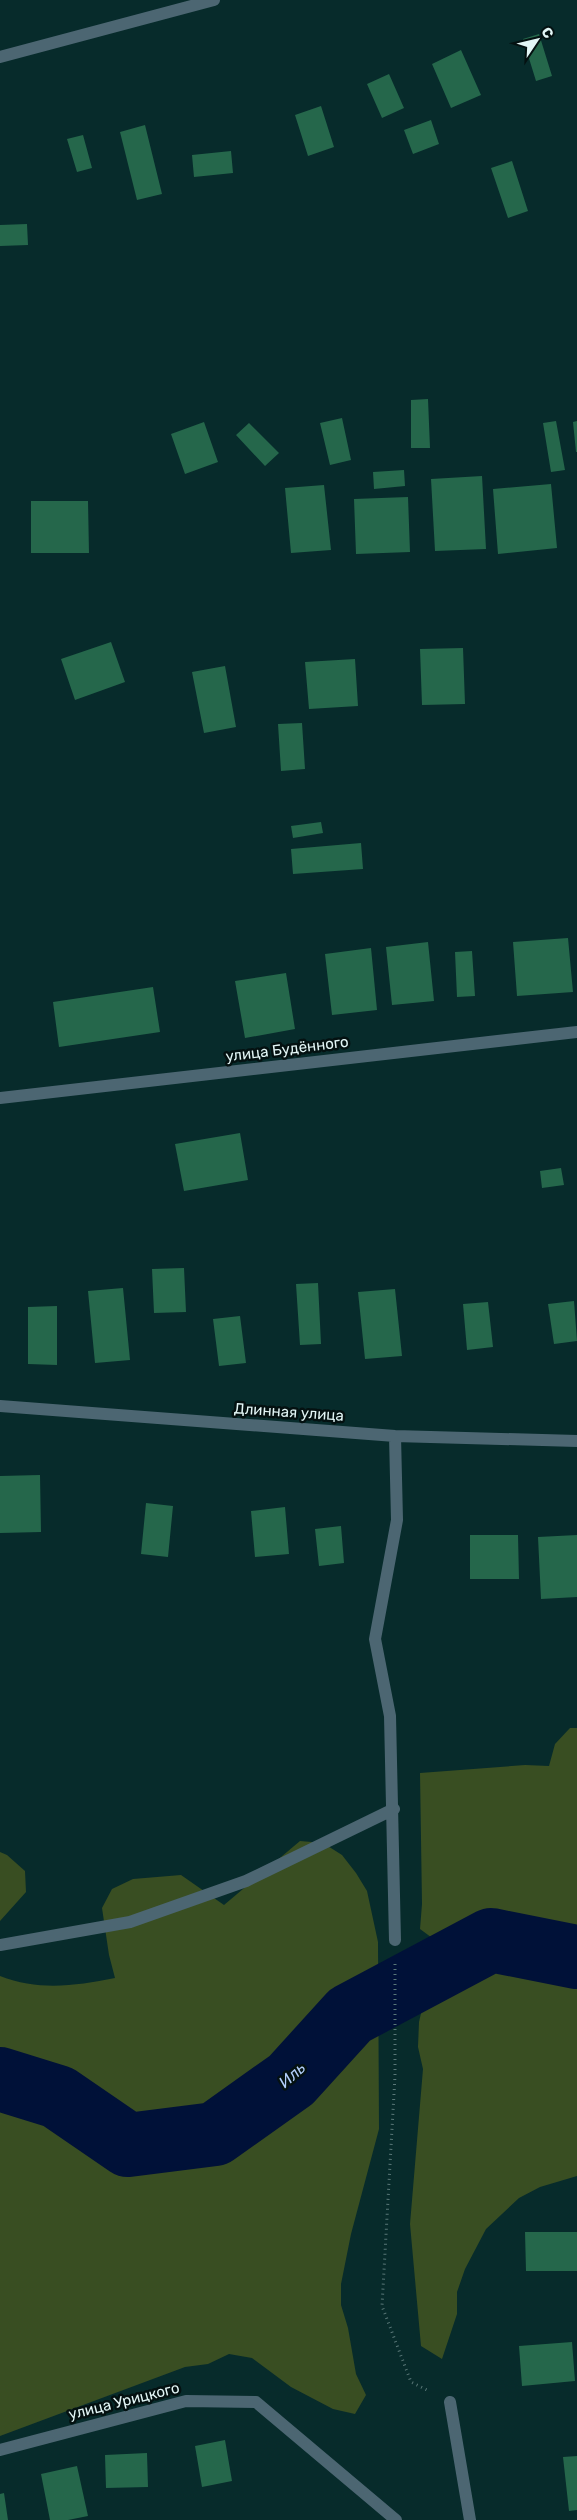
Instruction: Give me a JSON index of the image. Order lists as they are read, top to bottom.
{
  "streets": {
    "street": ["улица Будённого", "Длинная улица", "улица Урицкого"]
  },
  "water": ["Иль"],
  "north": "top right"
}
